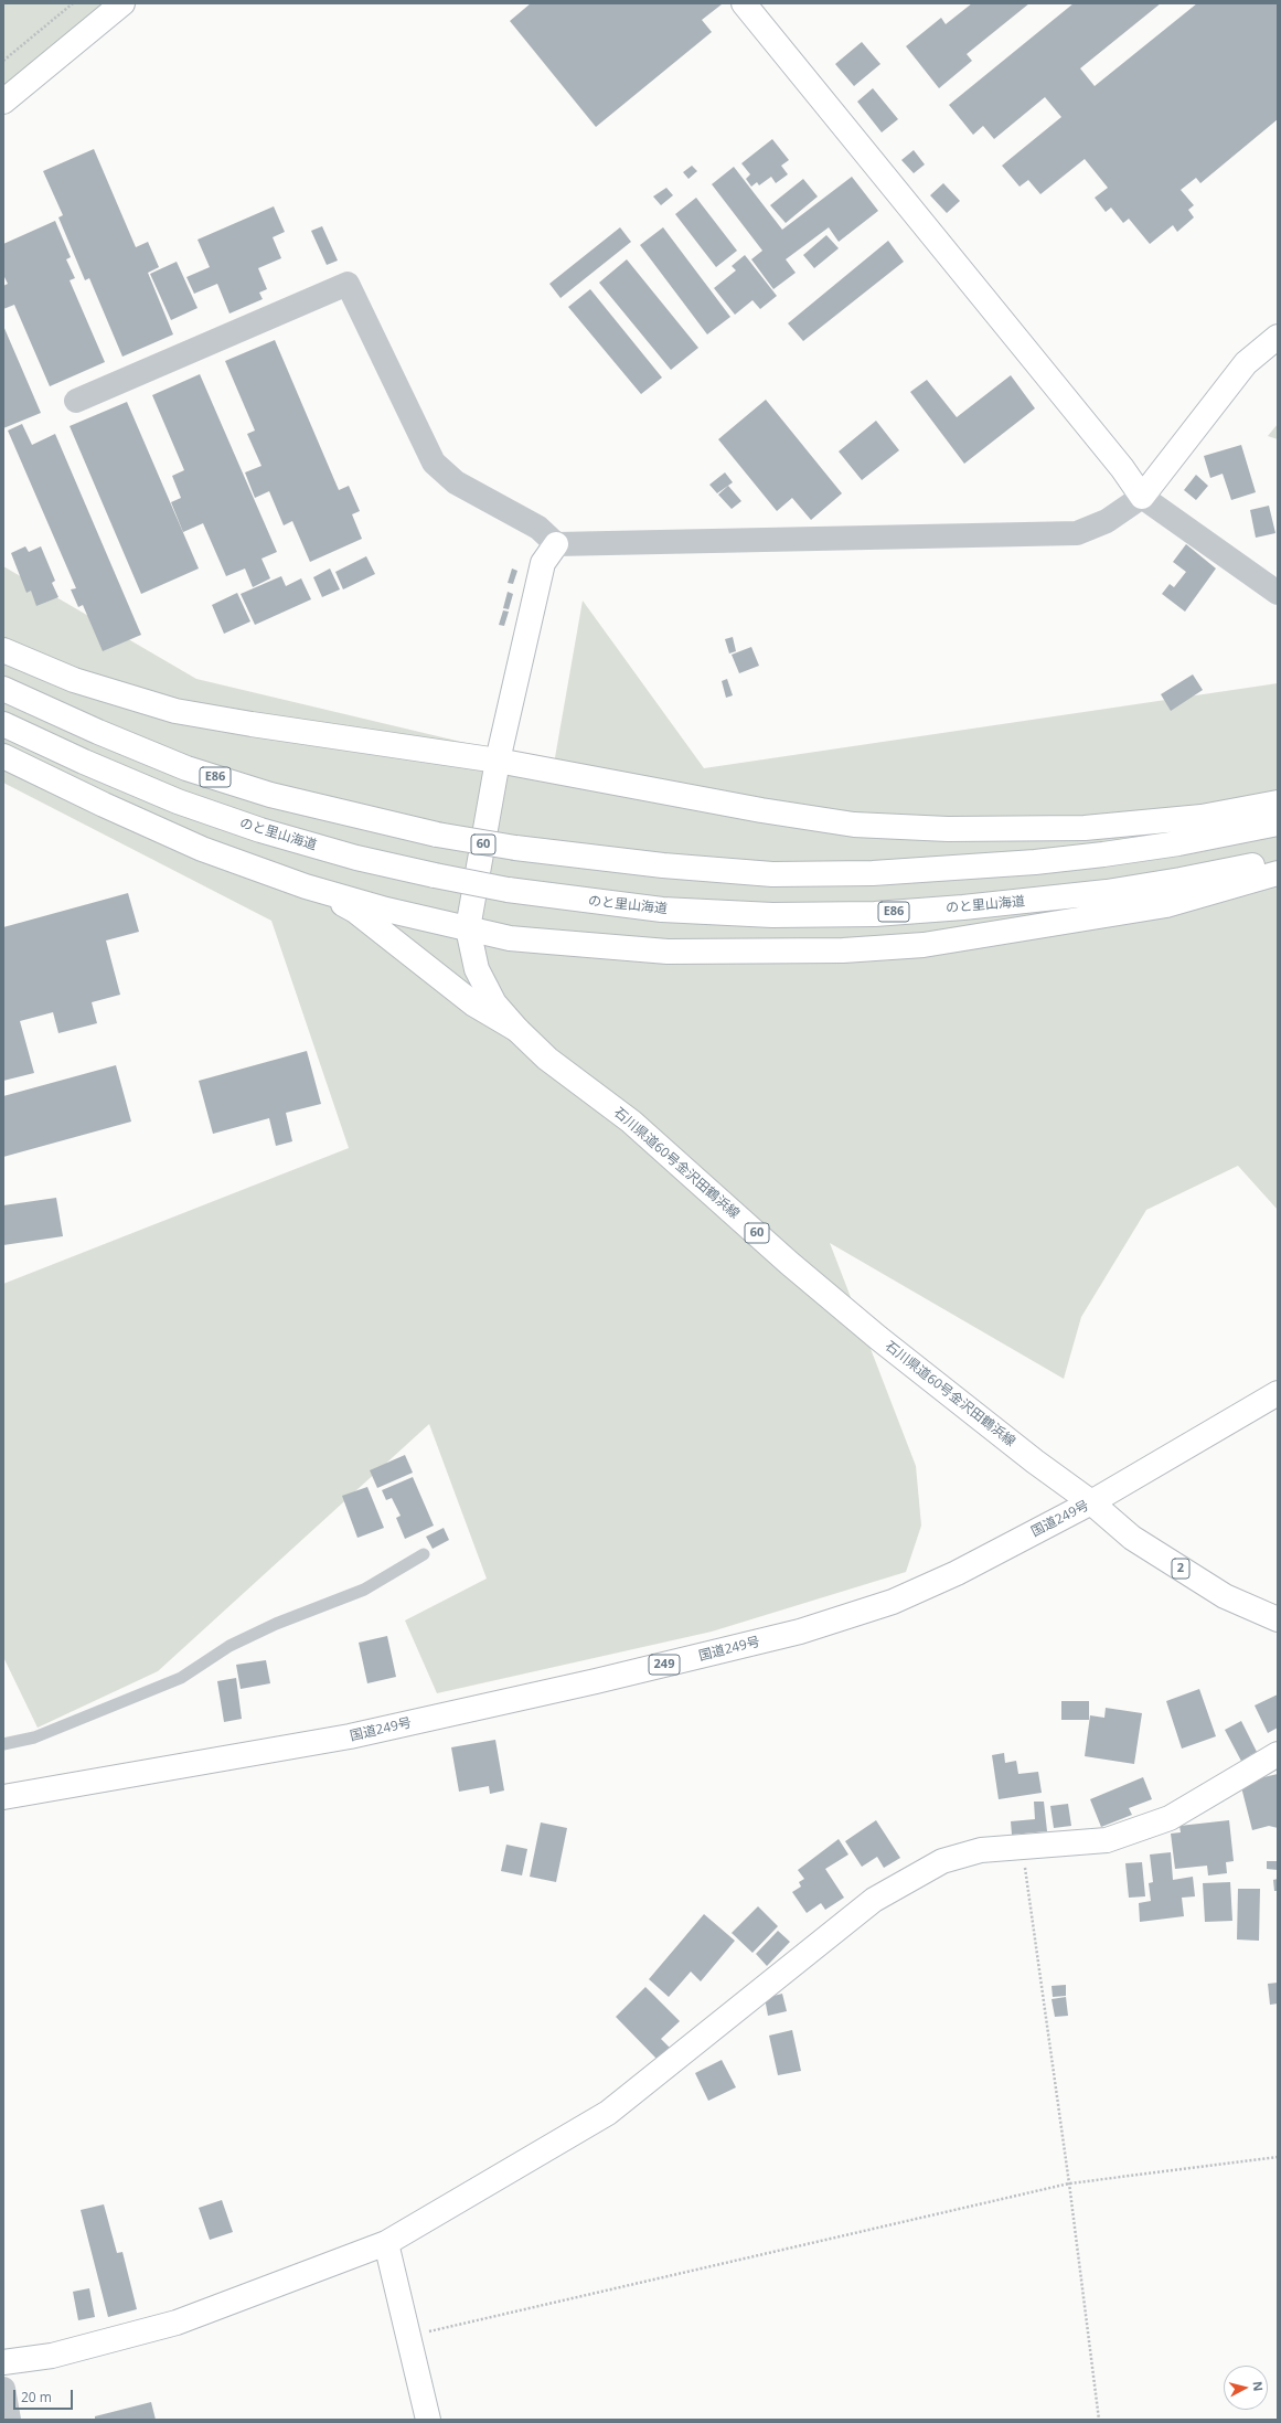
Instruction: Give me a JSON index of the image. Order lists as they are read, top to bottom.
{
  "streets": {
    "main road": [
      "E86",
      "のと里山海道",
      "60",
      "石川県道60号金沢田鶴浜線",
      "国道249号",
      "2",
      "249"
    ]
  },
  "crossings": [
    ["60", "石川県道60号金沢田鶴浜線"],
    ["石川県道60号金沢田鶴浜線", "国道249号"],
    ["石川県道60号金沢田鶴浜線", "2"],
    ["国道249号", "2"]
  ],
  "scale_bar": "20 m",
  "north": "right"
}
